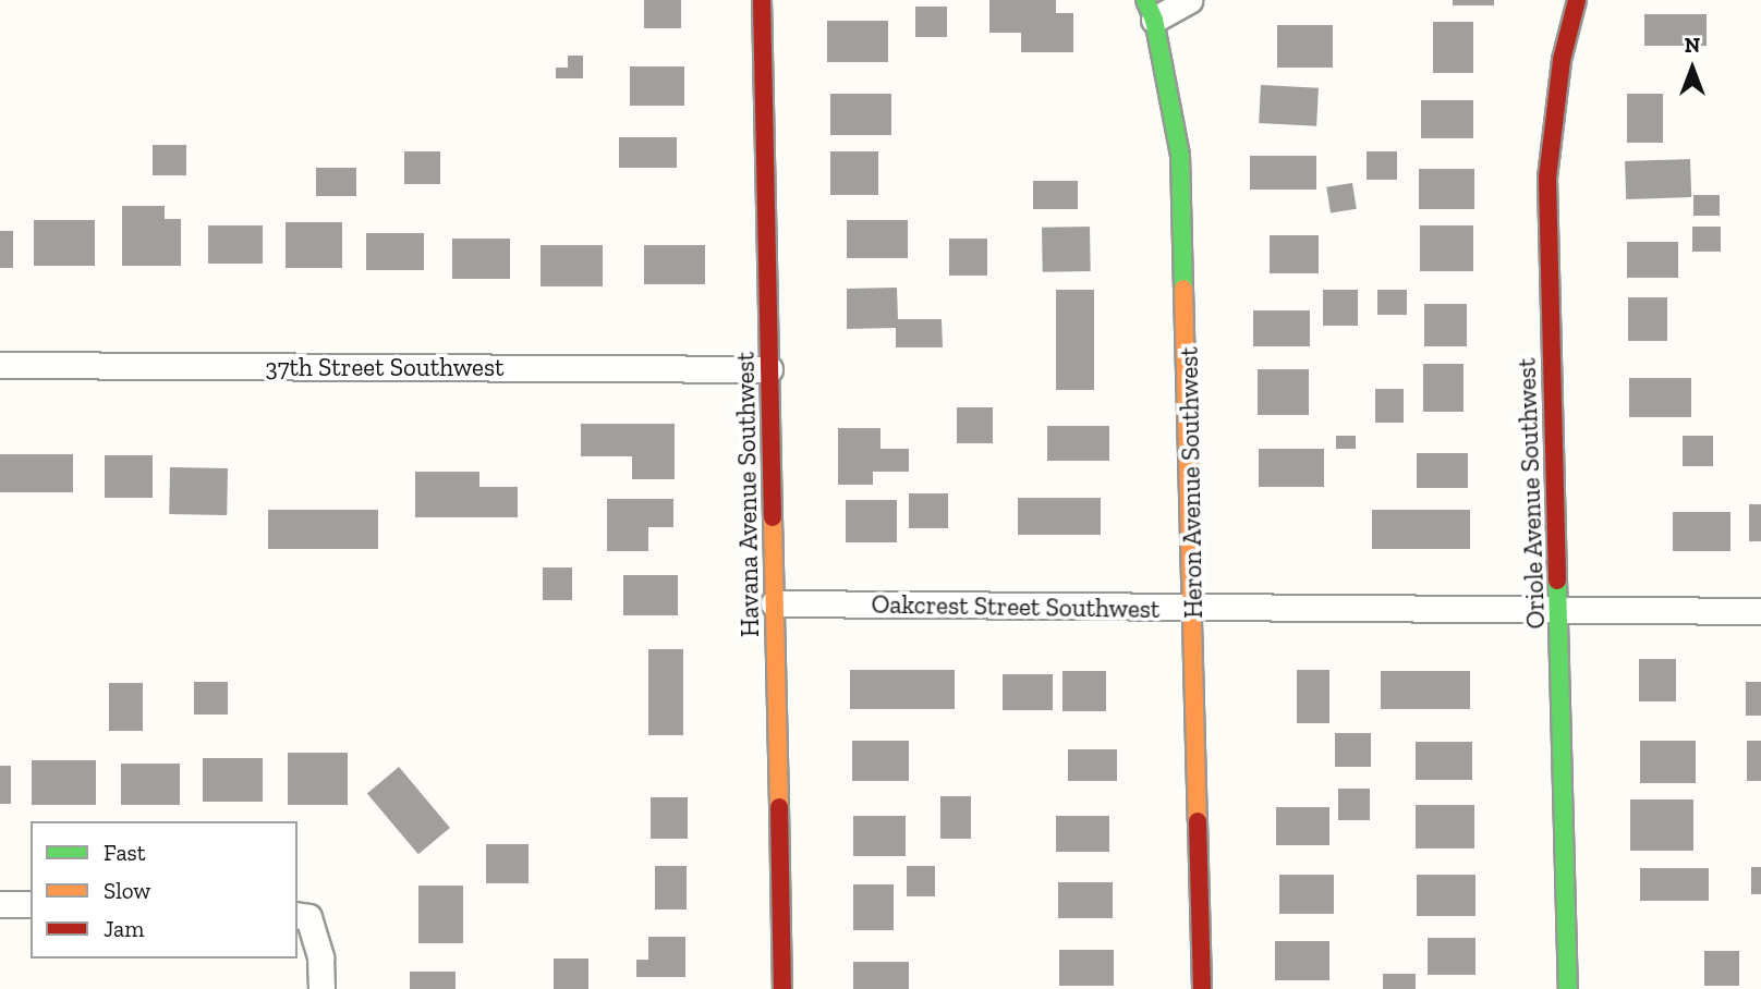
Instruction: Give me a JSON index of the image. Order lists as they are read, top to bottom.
{
  "streets": {
    "street": [
      "37th Street Southwest",
      "Heron Avenue Southwest",
      "Oriole Avenue Southwest",
      "Havana Avenue Southwest",
      "Oakcrest Street Southwest"
    ]
  },
  "crossings": [
    ["37th Street Southwest", "Havana Avenue Southwest"],
    ["Heron Avenue Southwest", "Oakcrest Street Southwest"],
    ["Oriole Avenue Southwest", "Oakcrest Street Southwest"],
    ["Havana Avenue Southwest", "Oakcrest Street Southwest"]
  ],
  "legend": ["Fast", "Slow", "Jam"],
  "north": "top"
}
